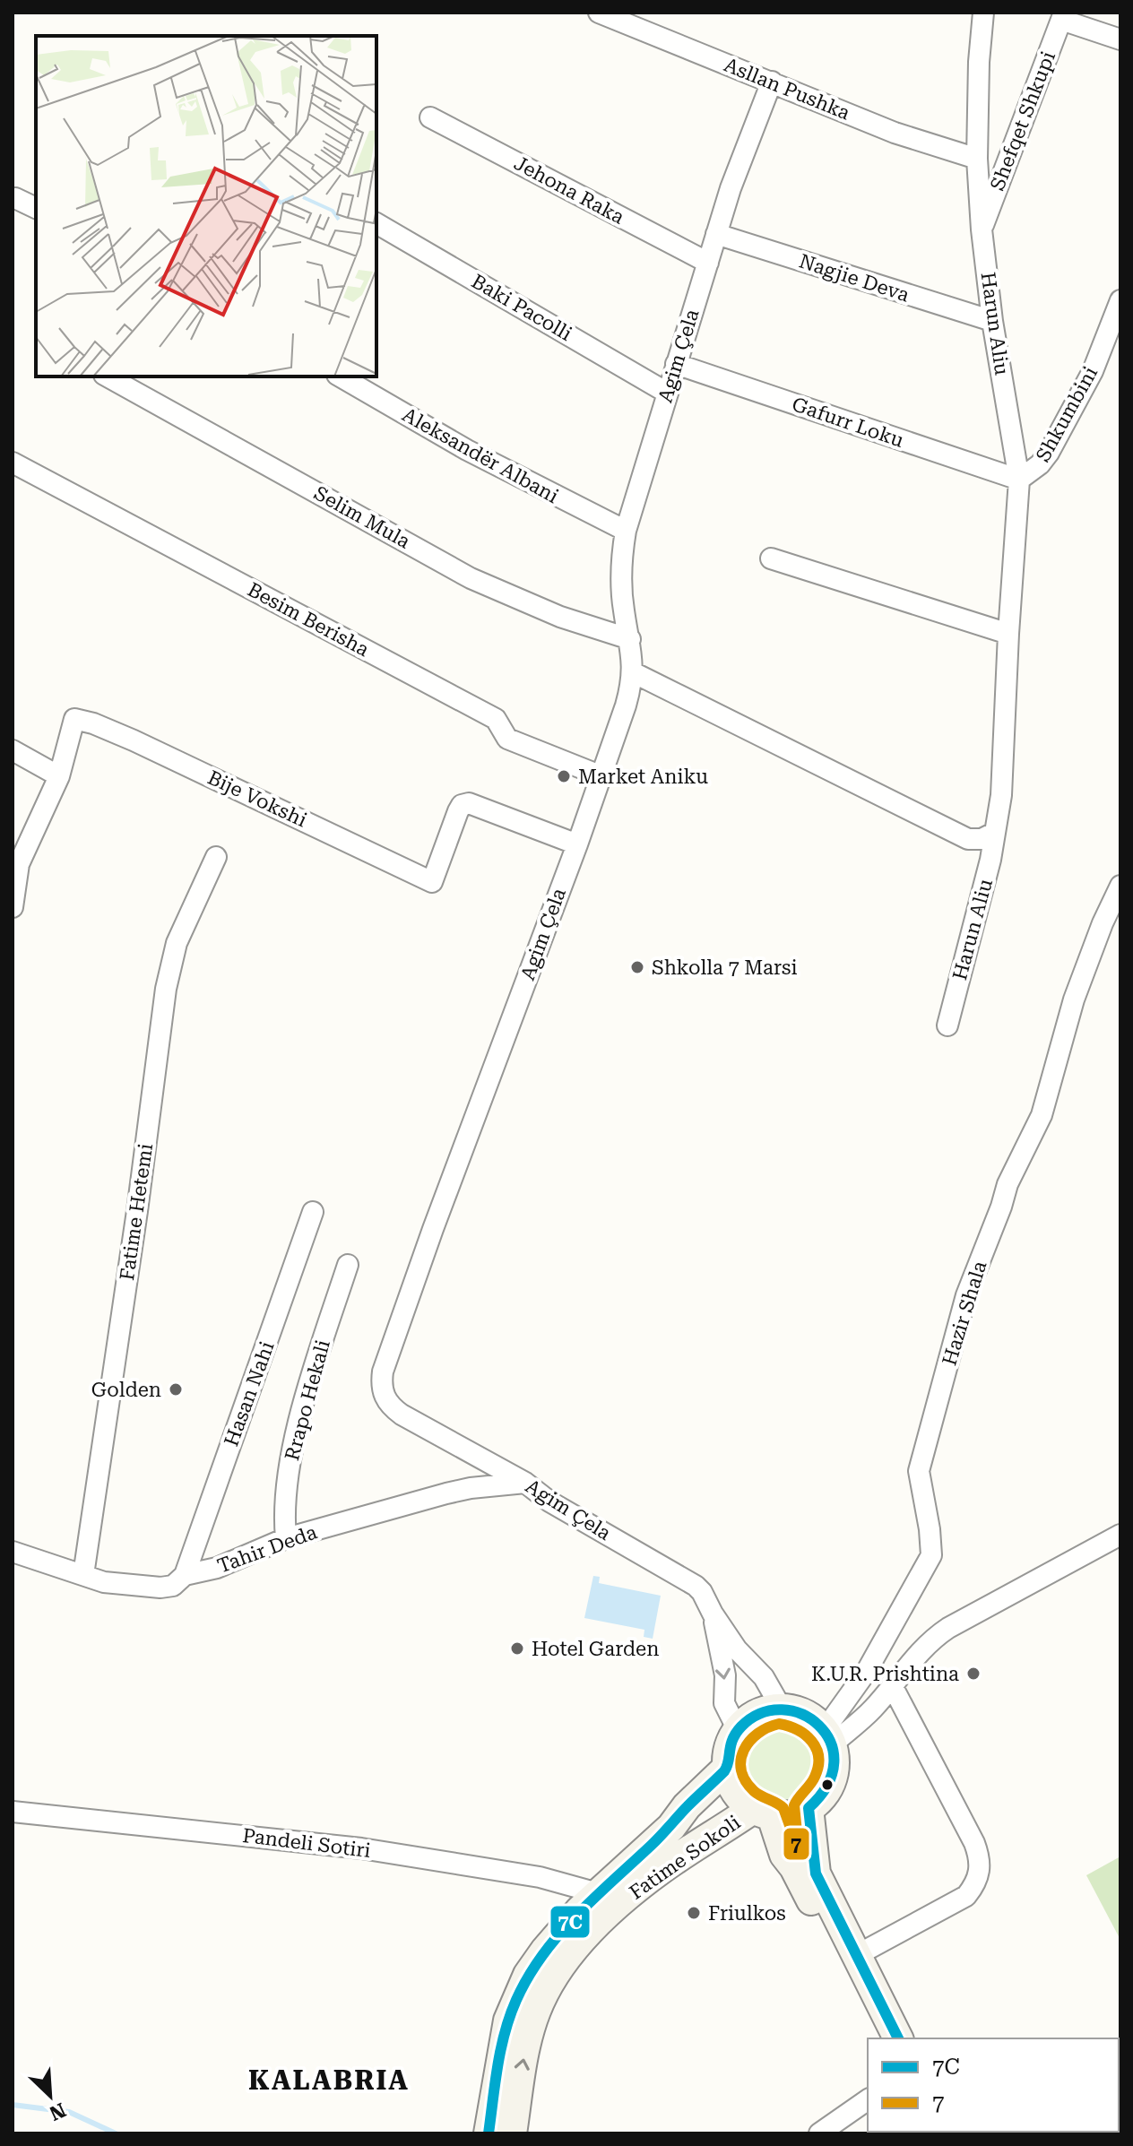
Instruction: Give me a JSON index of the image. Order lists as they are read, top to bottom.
{
  "streets": {
    "street": [
      "Asllan Pushka",
      "Shefqet Shkupi",
      "Jehona Raka",
      "Nagjie Deva",
      "Baki Pacolli",
      "Harun Aliu",
      "Agim Çela",
      "Shkumbini",
      "Gafurr Loku",
      "Aleksandër Albani",
      "Selim Mula",
      "Besim Berisha",
      "Bije Vokshi",
      "Fatime Hetemi",
      "Hazir Shala",
      "Hasan Nahi",
      "Rrapo Hekali",
      "Tahir Deda",
      "Pandeli Sotiri",
      "Fatime Sokoli"
    ]
  },
  "crossings": [
    ["Asllan Pushka", "Harun Aliu"],
    ["Asllan Pushka", "Agim Çela"],
    ["Shefqet Shkupi", "Harun Aliu"],
    ["Jehona Raka", "Agim Çela"],
    ["Nagjie Deva", "Harun Aliu"],
    ["Nagjie Deva", "Agim Çela"],
    ["Baki Pacolli", "Agim Çela"],
    ["Harun Aliu", "Shkumbini"],
    ["Harun Aliu", "Gafurr Loku"],
    ["Agim Çela", "Gafurr Loku"],
    ["Agim Çela", "Aleksandër Albani"],
    ["Agim Çela", "Selim Mula"],
    ["Agim Çela", "Besim Berisha"],
    ["Agim Çela", "Bije Vokshi"],
    ["Agim Çela", "Hazir Shala"],
    ["Agim Çela", "Tahir Deda"],
    ["Agim Çela", "Fatime Sokoli"],
    ["Shkumbini", "Gafurr Loku"],
    ["Fatime Hetemi", "Tahir Deda"],
    ["Hazir Shala", "Fatime Sokoli"],
    ["Hasan Nahi", "Tahir Deda"],
    ["Rrapo Hekali", "Tahir Deda"],
    ["Pandeli Sotiri", "Fatime Sokoli"]
  ],
  "districts": ["KALABRIA"],
  "places": [
    "Market Aniku",
    "Shkolla 7 Marsi",
    "Golden",
    "Hotel Garden",
    "K.U.R. Prishtina",
    "Friulkos"
  ],
  "lines": ["transit line 7C", "transit line 7"],
  "legend": ["7C", "7"],
  "north": "bottom right"
}
